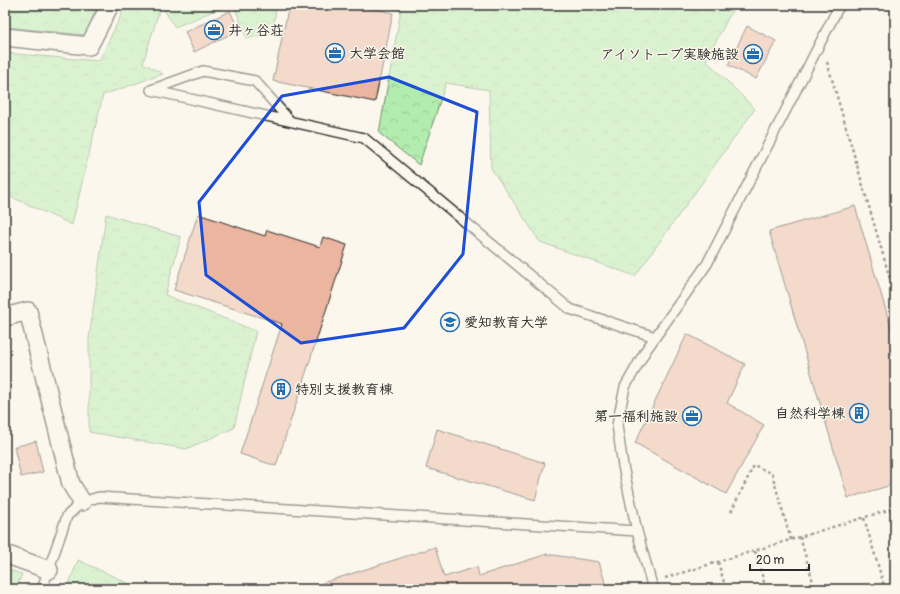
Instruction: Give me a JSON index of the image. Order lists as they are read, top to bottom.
{
  "places": {
    "office": [
      "井ヶ谷荘",
      "大学会館",
      "アイソトープ実験施設",
      "第一福利施設"
    ],
    "school or university": ["愛知教育大学"],
    "building": ["特別支援教育棟", "自然科学棟"]
  },
  "scale_bar": "20 m"
}
